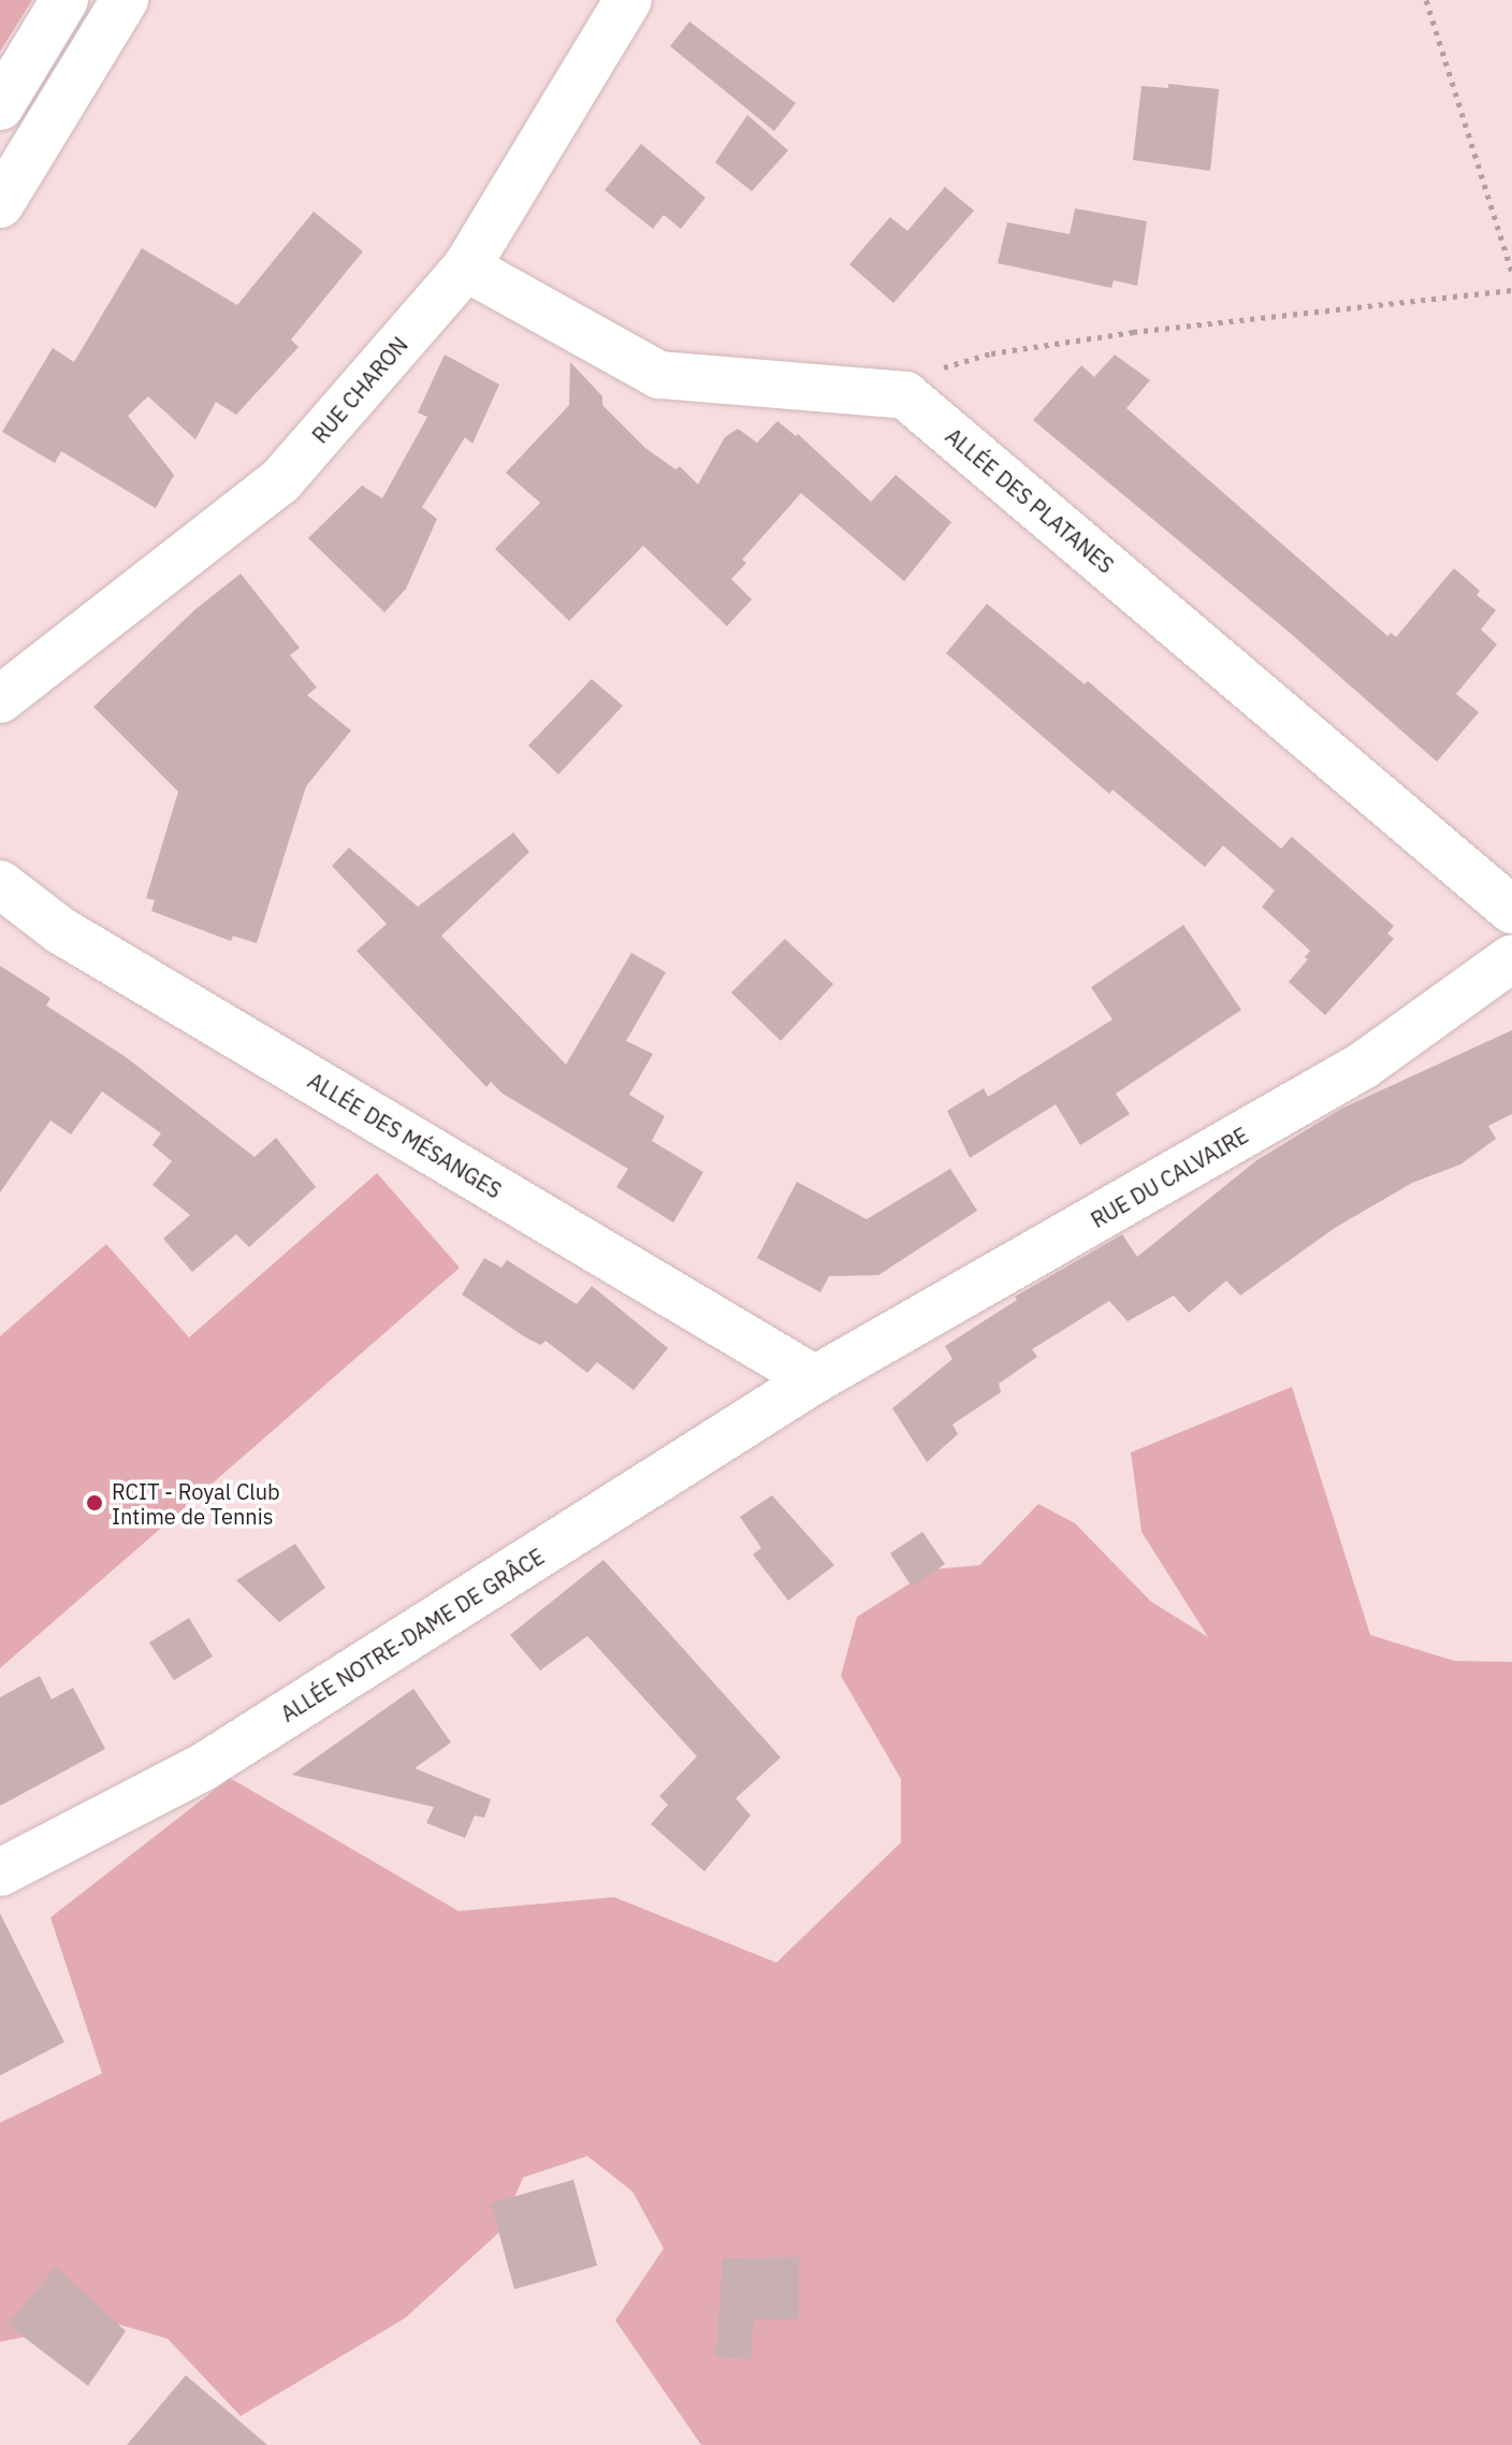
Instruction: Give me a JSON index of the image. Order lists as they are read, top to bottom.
{
  "streets": {
    "street": [
      "RUE CHARON",
      "ALLÉE DES PLATANES",
      "ALLÉE DES MÉSANGES",
      "RUE DU CALVAIRE",
      "ALLÉE NOTRE-DAME DE GRÂCE"
    ]
  },
  "crossings": [
    ["ALLÉE DES MÉSANGES", "RUE DU CALVAIRE"],
    ["ALLÉE DES MÉSANGES", "ALLÉE NOTRE-DAME DE GRÂCE"],
    ["RUE DU CALVAIRE", "ALLÉE NOTRE-DAME DE GRÂCE"]
  ],
  "places": ["RCIT - Royal Club Intime de Tennis"]
}
